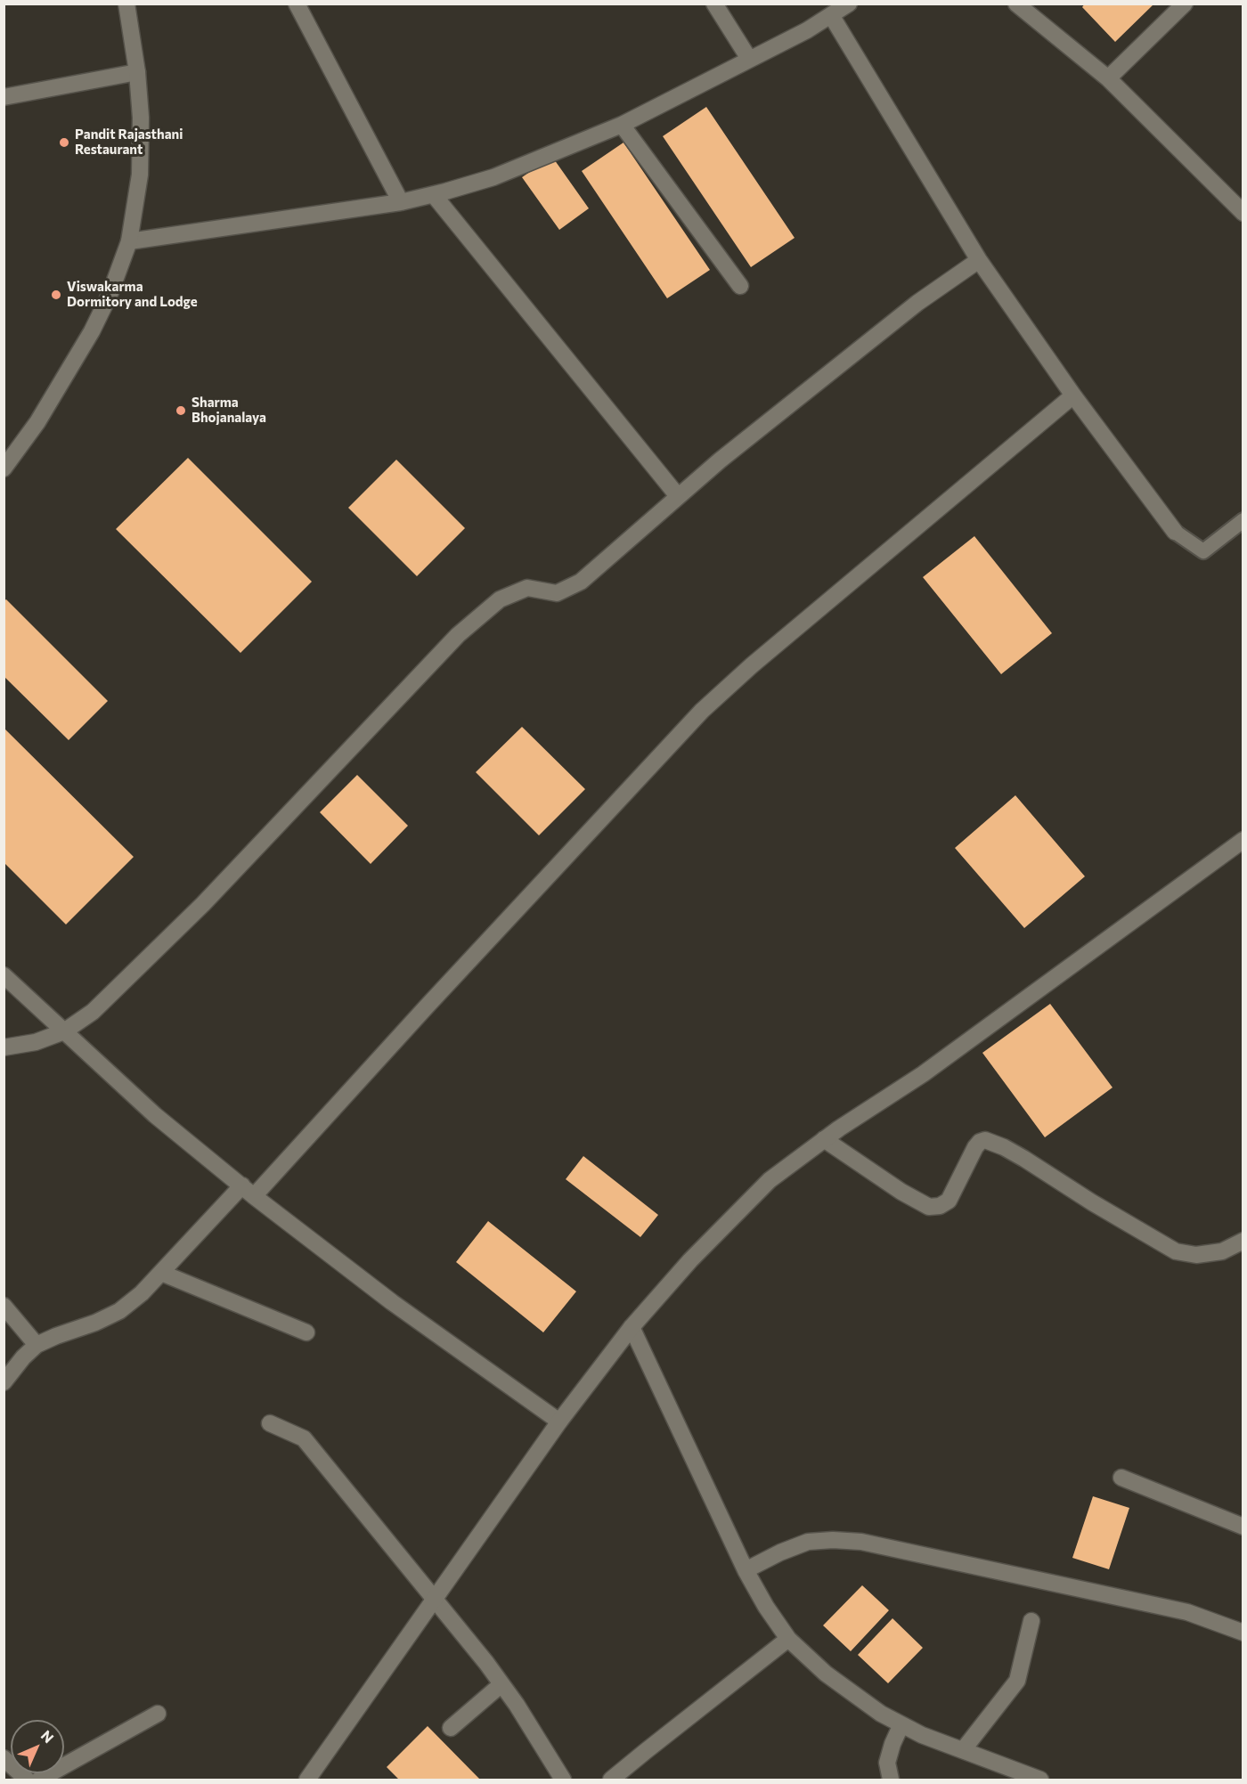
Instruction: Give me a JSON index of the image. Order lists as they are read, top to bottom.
{
  "places": ["Pandit Rajasthani Restaurant", "Viswakarma Dormitory and Lodge", "Sharma Bhojanalaya"],
  "north": "top right"
}
